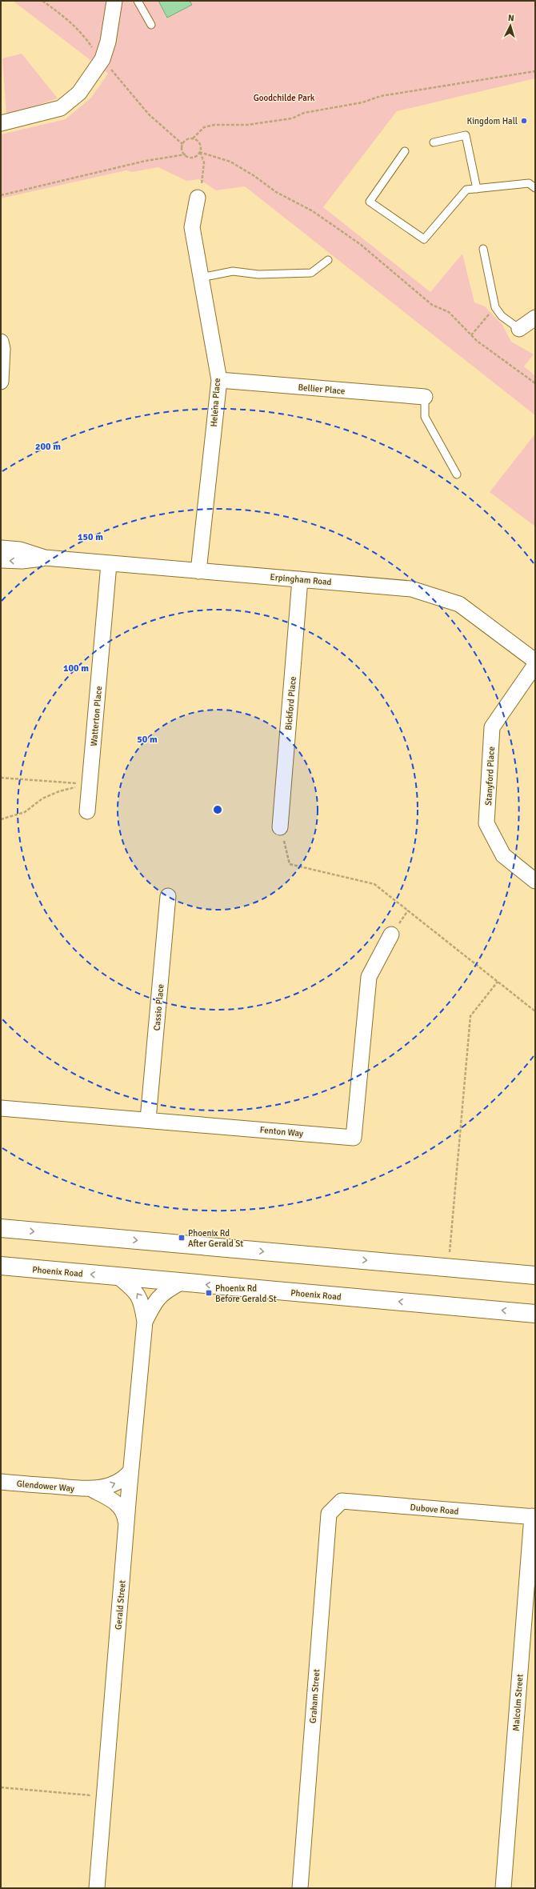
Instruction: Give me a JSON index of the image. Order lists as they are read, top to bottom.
{
  "streets": {
    "main road": ["Phoenix Road"],
    "street": [
      "Bellier Place",
      "Helena Place",
      "Erpingham Road",
      "Bickford Place",
      "Watterton Place",
      "Stanyford Place",
      "Cassio Place",
      "Fenton Way",
      "Glendower Way",
      "Dubove Road",
      "Gerald Street",
      "Graham Street",
      "Malcolm Street"
    ]
  },
  "crossings": [
    ["Bellier Place", "Helena Place"],
    ["Helena Place", "Erpingham Road"],
    ["Erpingham Road", "Bickford Place"],
    ["Erpingham Road", "Watterton Place"],
    ["Cassio Place", "Fenton Way"],
    ["Phoenix Road", "Gerald Street"],
    ["Glendower Way", "Gerald Street"],
    ["Dubove Road", "Graham Street"],
    ["Dubove Road", "Malcolm Street"]
  ],
  "parks": ["Goodchilde Park"],
  "places": {
    "other": ["Kingdom Hall"],
    "transit": ["Phoenix Rd After Gerald St", "Phoenix Rd Before Gerald St"]
  },
  "north": "top",
  "rings": [
    "200 m",
    "150 m",
    "100 m",
    "50 m"
  ]
}
